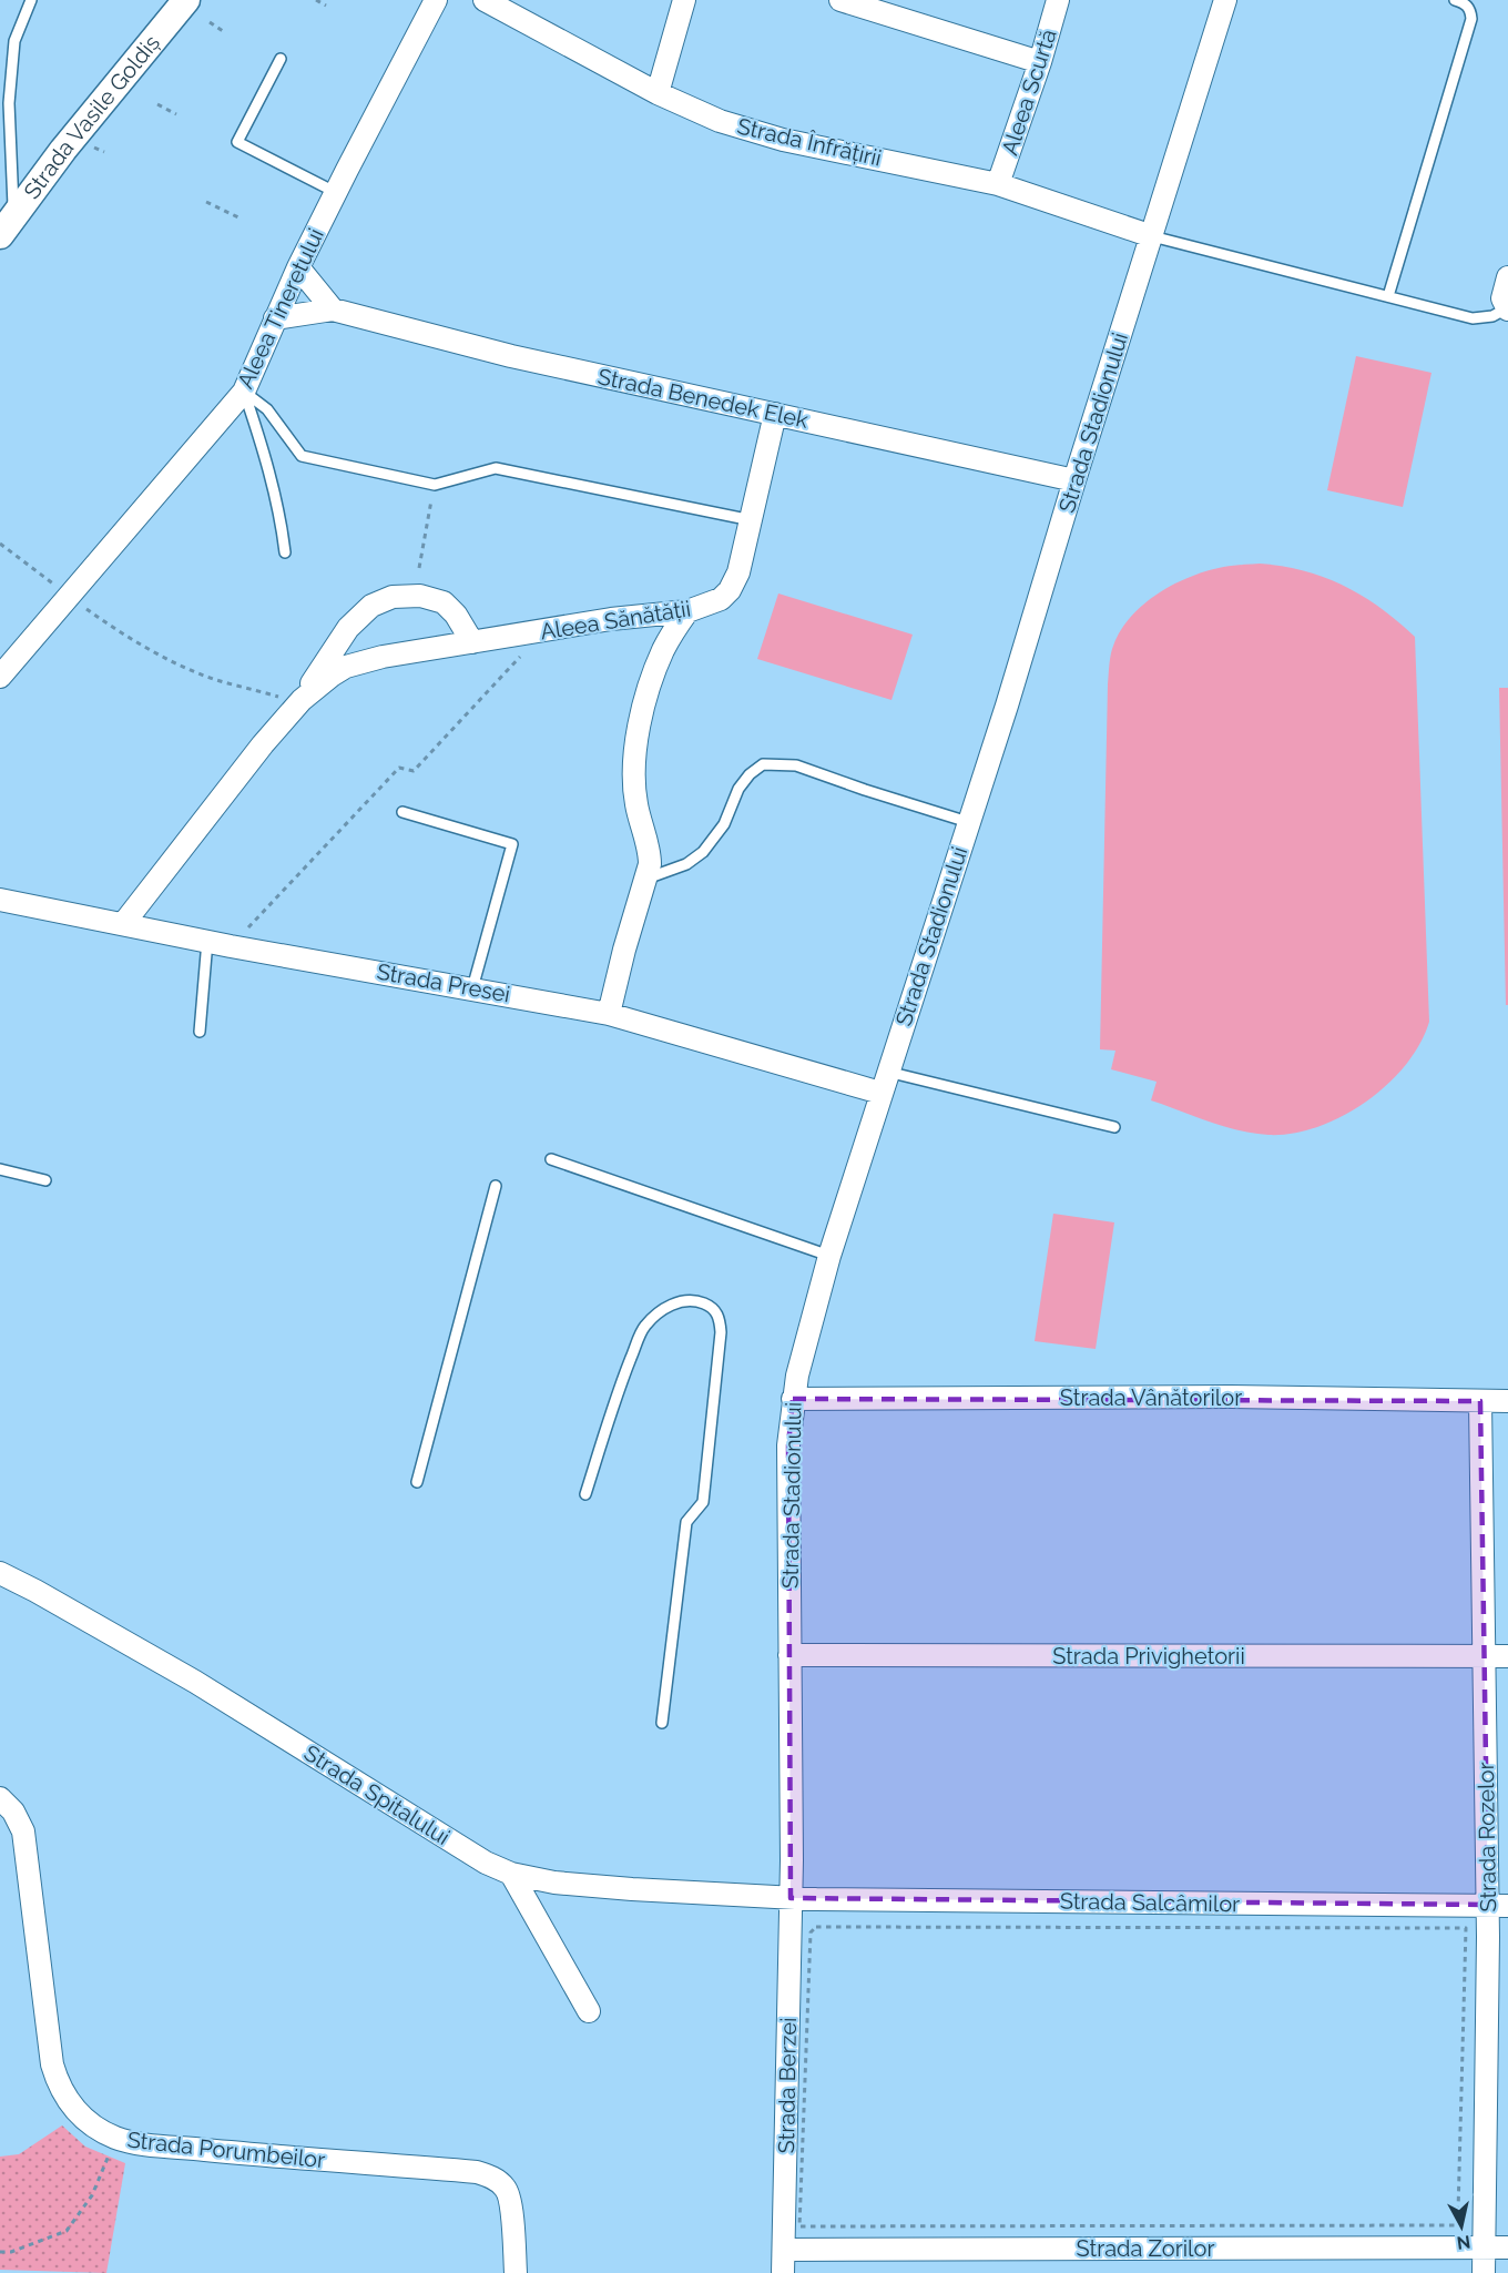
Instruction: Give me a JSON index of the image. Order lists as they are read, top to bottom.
{
  "streets": {
    "street": [
      "Aleea Scurtă",
      "Strada Vasile Goldiș",
      "Strada Înfrățirii",
      "Aleea Tineretului",
      "Strada Benedek Elek",
      "Strada Stadionului",
      "Aleea Sănătății",
      "Strada Presei",
      "Strada Vânătorilor",
      "Strada Privighetorii",
      "Strada Spitalului",
      "Strada Rozelor",
      "Strada Salcâmilor",
      "Strada Berzei",
      "Strada Porumbeilor",
      "Strada Zorilor"
    ]
  },
  "crossings": [
    ["Aleea Scurtă", "Strada Înfrățirii"],
    ["Strada Înfrățirii", "Strada Stadionului"],
    ["Aleea Tineretului", "Strada Benedek Elek"],
    ["Strada Benedek Elek", "Strada Stadionului"],
    ["Strada Benedek Elek", "Aleea Sănătății"],
    ["Strada Stadionului", "Strada Presei"],
    ["Strada Stadionului", "Strada Vânătorilor"],
    ["Strada Stadionului", "Strada Privighetorii"],
    ["Strada Stadionului", "Strada Spitalului"],
    ["Strada Stadionului", "Strada Salcâmilor"],
    ["Strada Stadionului", "Strada Berzei"],
    ["Aleea Sănătății", "Strada Presei"],
    ["Strada Vânătorilor", "Strada Rozelor"],
    ["Strada Privighetorii", "Strada Rozelor"],
    ["Strada Spitalului", "Strada Salcâmilor"],
    ["Strada Spitalului", "Strada Berzei"],
    ["Strada Rozelor", "Strada Salcâmilor"],
    ["Strada Rozelor", "Strada Zorilor"],
    ["Strada Salcâmilor", "Strada Berzei"],
    ["Strada Berzei", "Strada Zorilor"]
  ],
  "north": "bottom"
}
